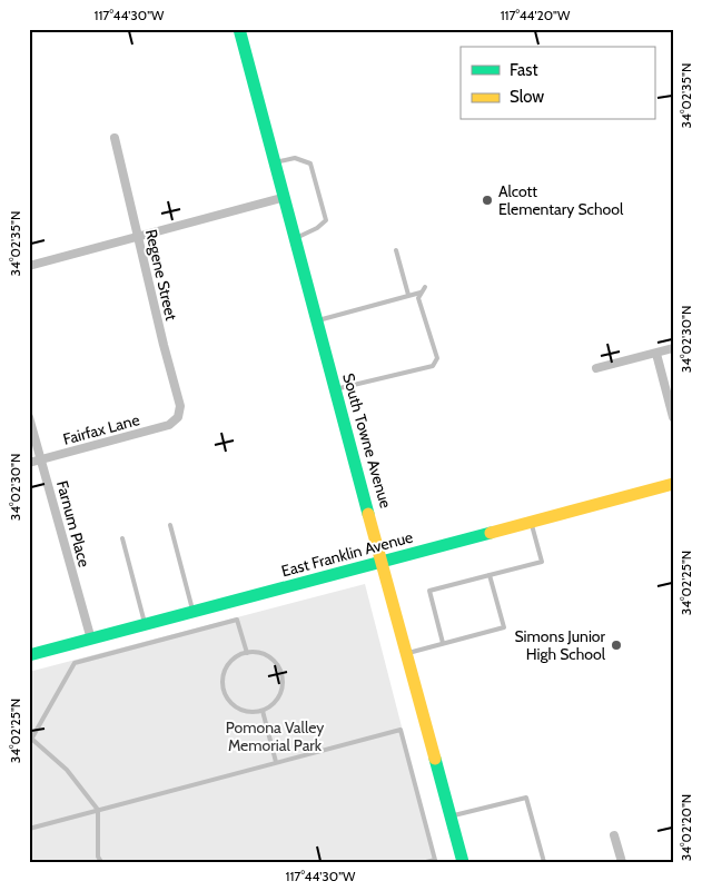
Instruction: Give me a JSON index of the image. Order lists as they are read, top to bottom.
{
  "streets": {
    "street": [
      "Regene Street",
      "Fairfax Lane",
      "South Towne Avenue",
      "Farnum Place",
      "East Franklin Avenue"
    ]
  },
  "crossings": [
    ["Regene Street", "Fairfax Lane"],
    ["Fairfax Lane", "Farnum Place"],
    ["South Towne Avenue", "East Franklin Avenue"],
    ["Farnum Place", "East Franklin Avenue"]
  ],
  "parks": ["Pomona Valley Memorial Park"],
  "places": ["Alcott Elementary School", "Simons Junior High School"],
  "legend": ["Fast", "Slow"],
  "coordinates": [
    "117°44'30\"W",
    "117°44'20\"W",
    "34°02'35\"N",
    "34°02'30\"N",
    "34°02'25\"N",
    "34°02'20\"N"
  ]
}
